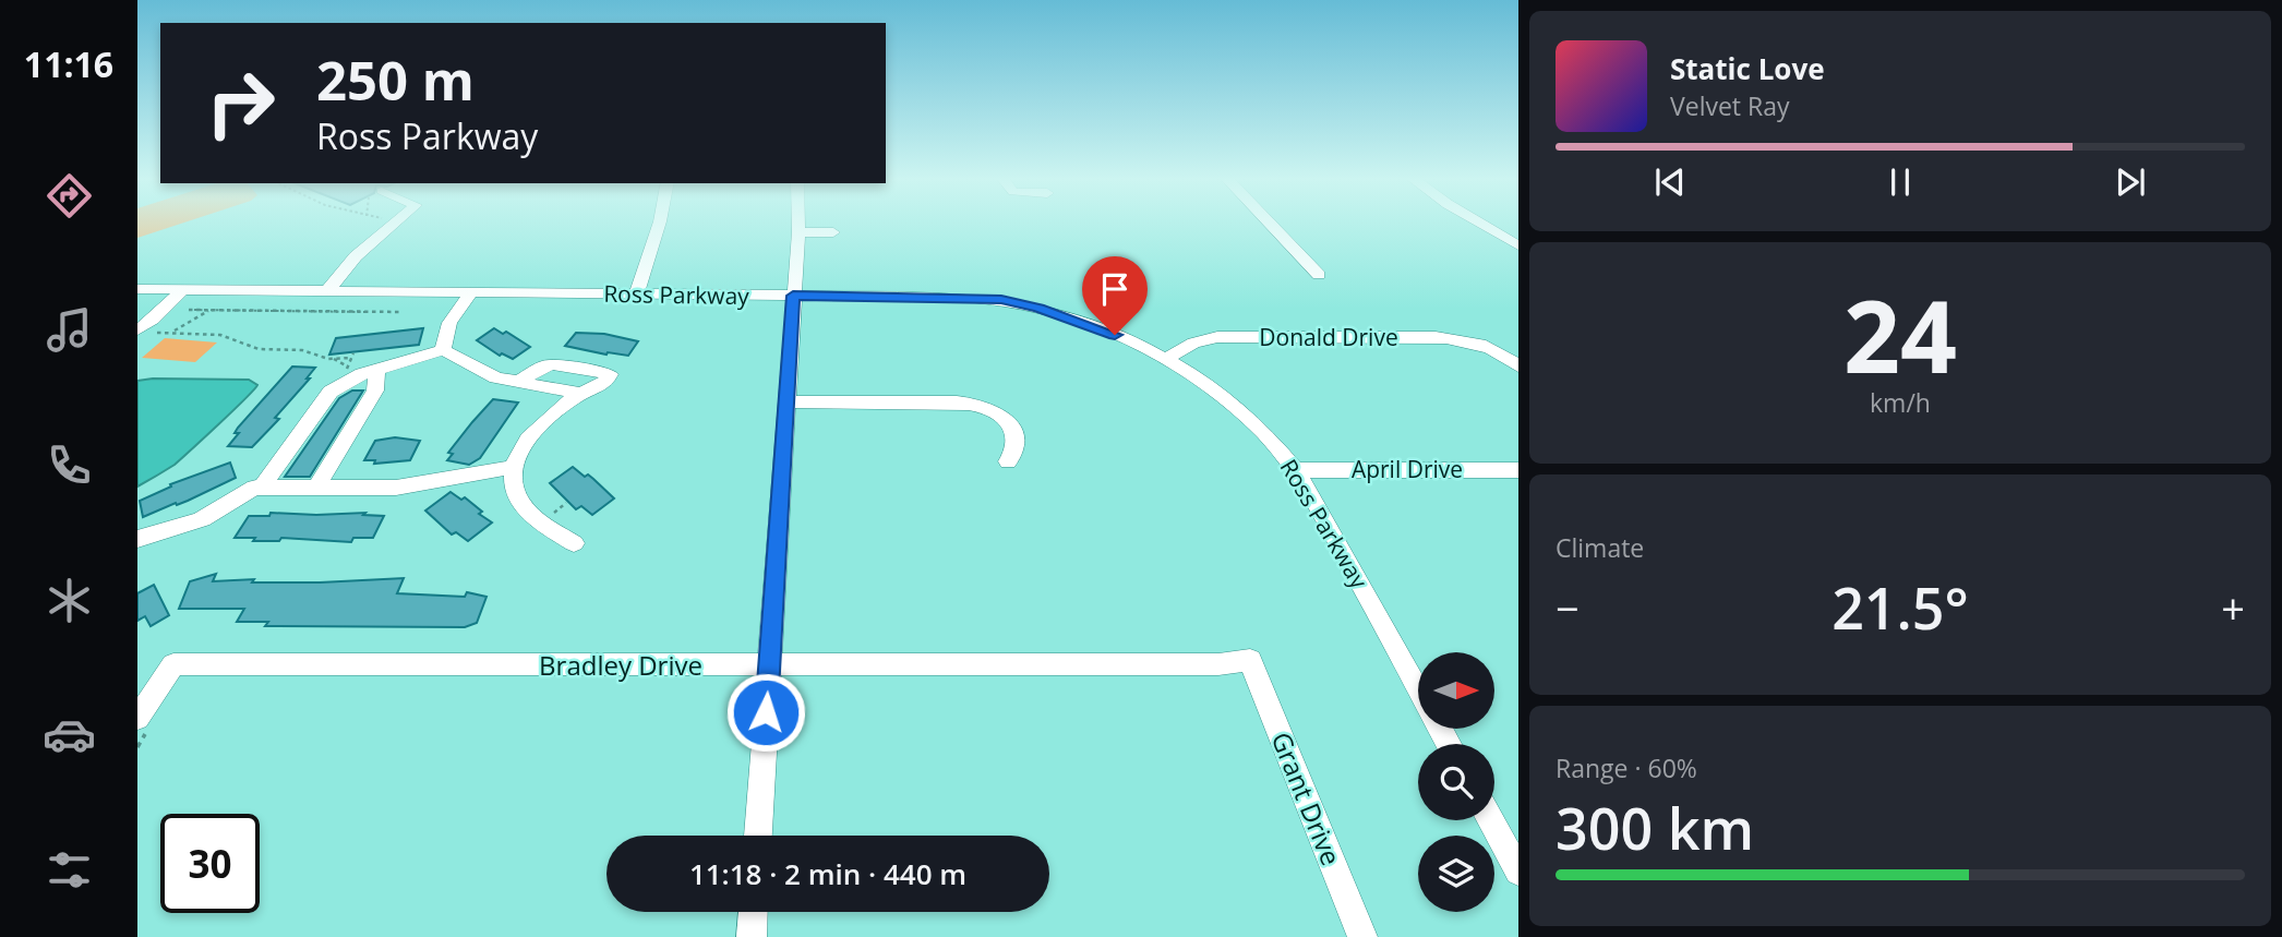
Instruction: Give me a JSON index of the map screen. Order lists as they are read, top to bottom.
{
  "streets": {
    "street": [
      "Ross Parkway",
      "Donald Drive",
      "April Drive",
      "Bradley Drive",
      "Grant Drive"
    ]
  },
  "crossings": [
    ["Ross Parkway", "Donald Drive"],
    ["Ross Parkway", "April Drive"],
    ["Bradley Drive", "Grant Drive"]
  ],
  "north": "right",
  "page": {
    "tabs": "11:16",
    "turn": ["250 m", "Ross Parkway"],
    "song": ["Static Love", "Velvet Ray"],
    "tile": [
      ["24", "km/h"],
      "Climate",
      ["Range · 60%", "300 km"]
    ],
    "heat": ["−", "21.5°", "+"],
    "limit": "30",
    "trip": "11:18 · 2 min · 440 m"
  }
}
